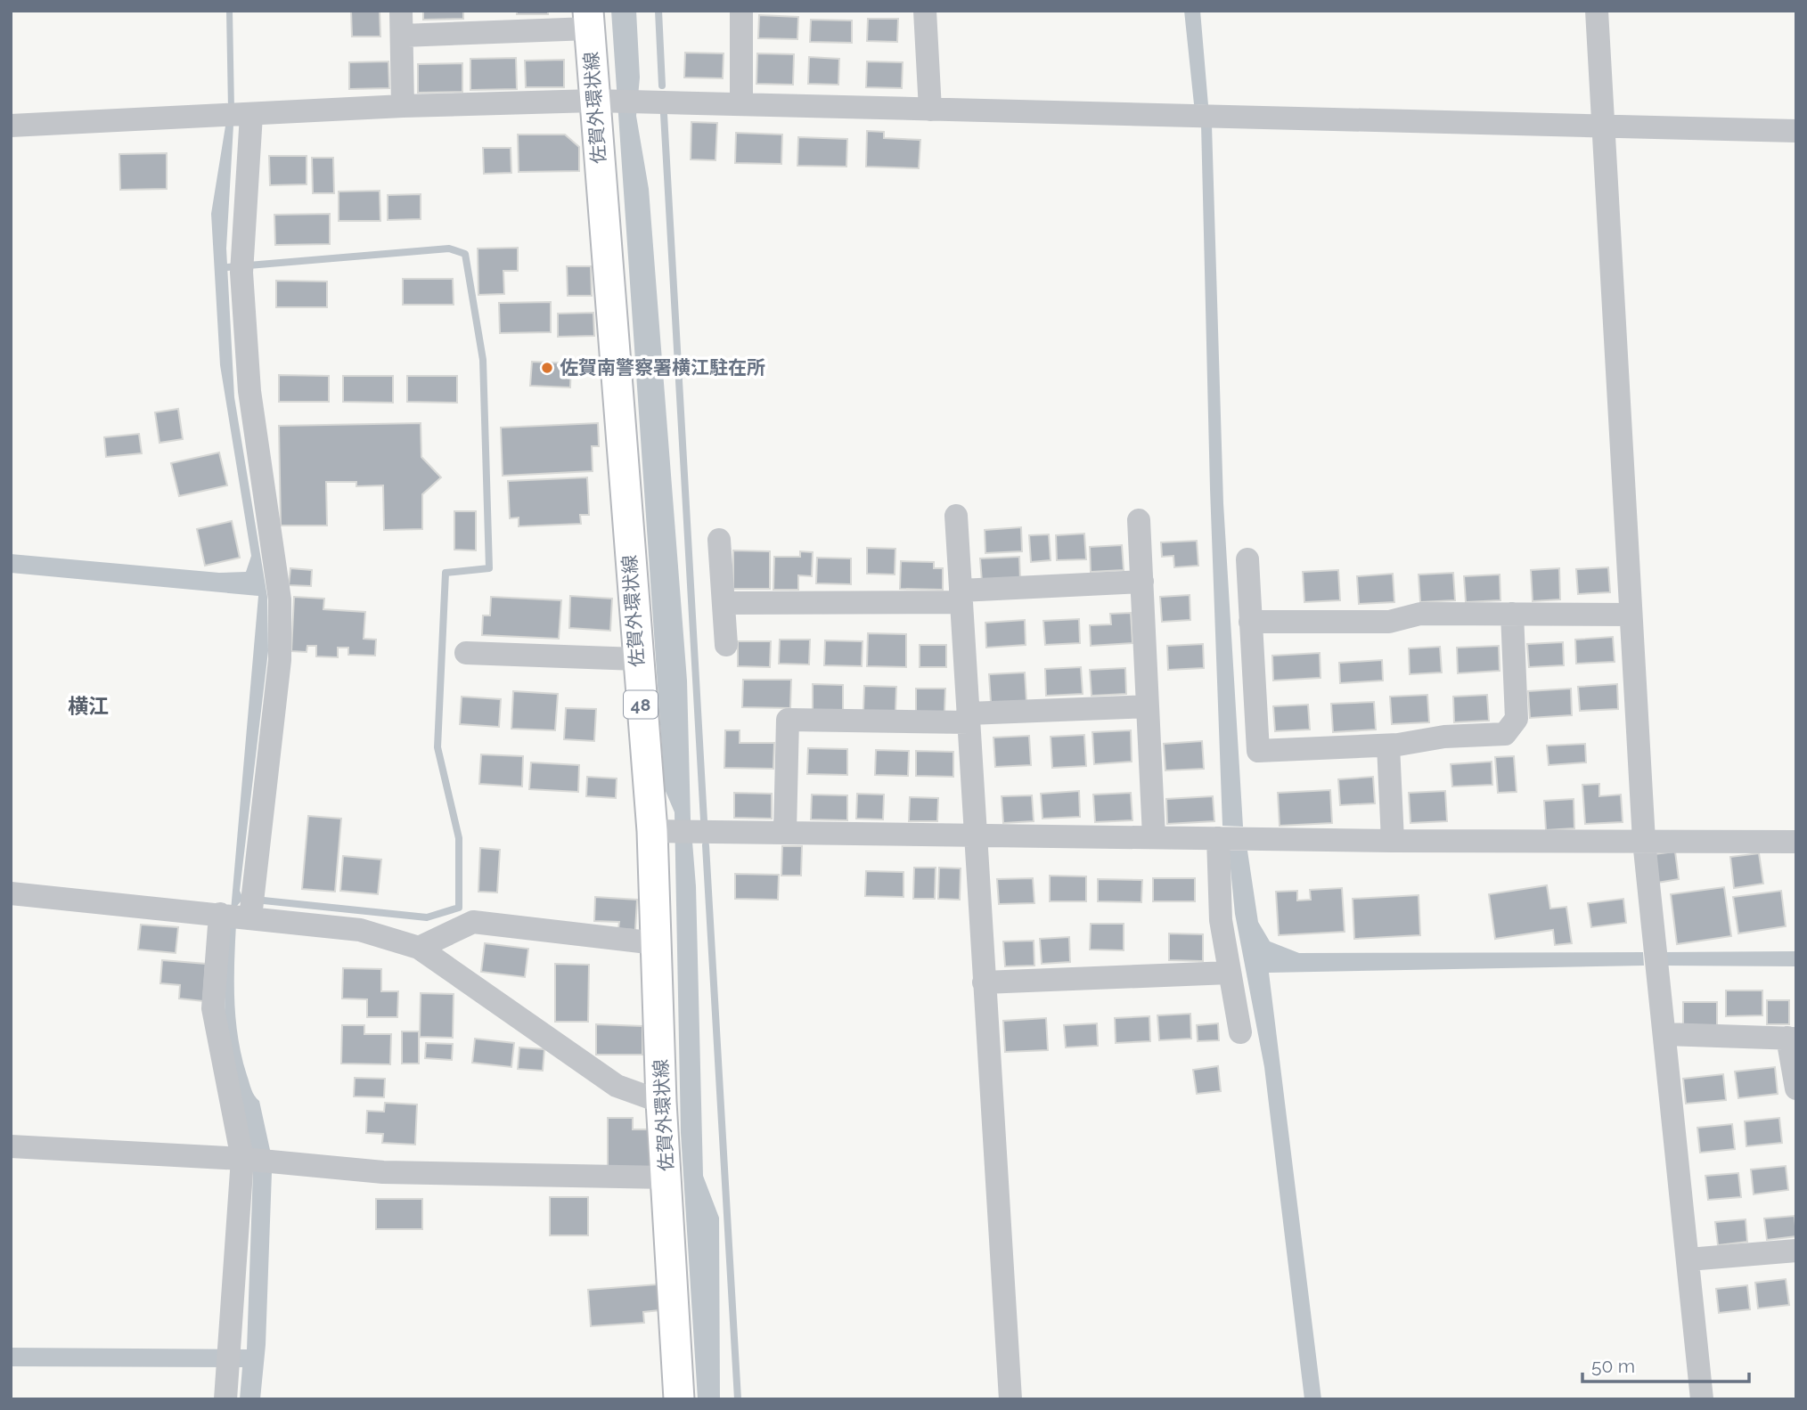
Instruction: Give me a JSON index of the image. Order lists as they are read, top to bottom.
{
  "streets": {
    "main road": ["佐賀外環状線", "48"]
  },
  "districts": ["横江"],
  "places": ["佐賀南警察署横江駐在所"],
  "scale_bar": "50 m"
}
